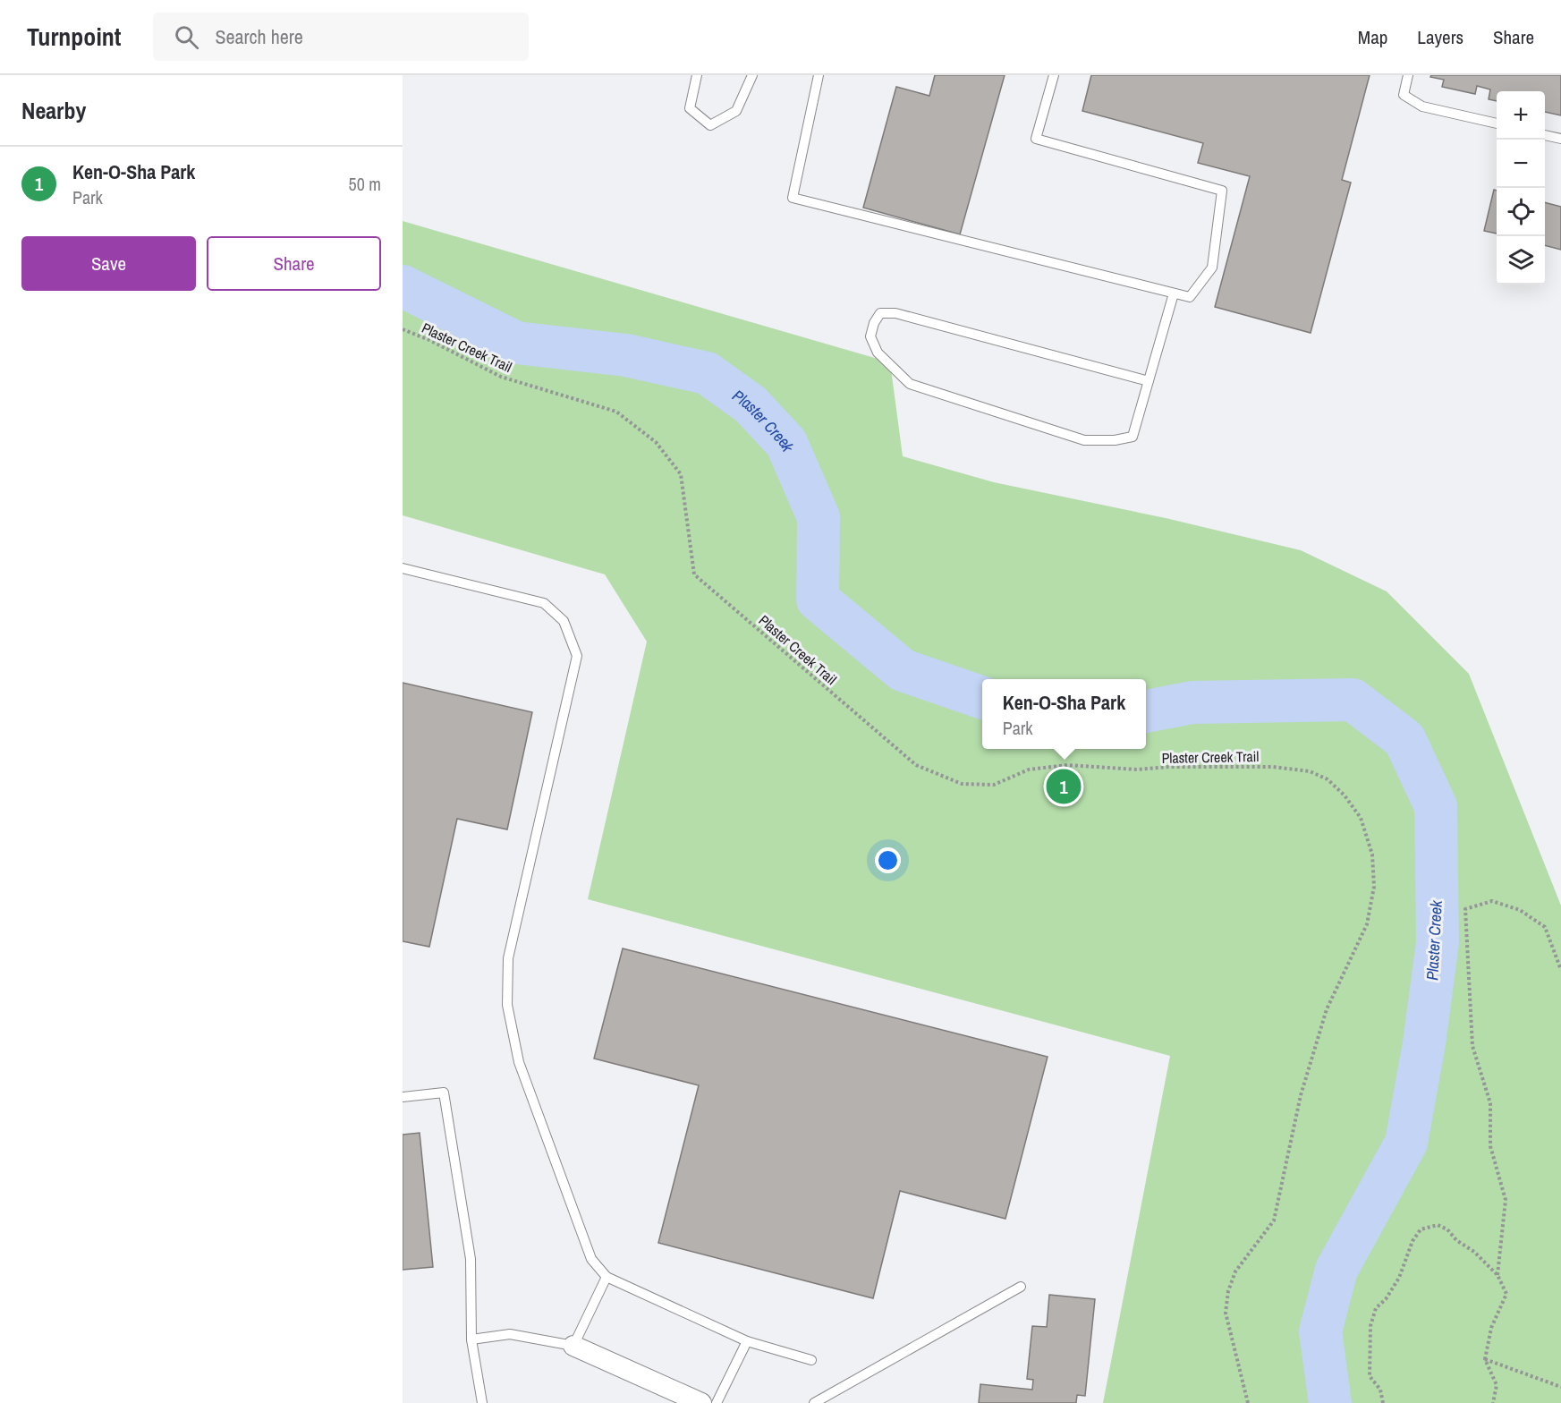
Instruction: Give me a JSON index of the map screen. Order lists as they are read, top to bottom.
{
  "streets": {
    "path": ["Plaster Creek Trail"]
  },
  "water": ["Plaster Creek"],
  "page": {
    "header": "Turnpoint",
    "search": "Search here",
    "nav": ["Map", "Layers", "Share"],
    "heading": "Nearby",
    "map_buttons": ["+", "−"],
    "list": [
      {
        "mark": "1",
        "name": "Ken-O-Sha Park",
        "note": "Park",
        "value": "50 m"
      }
    ],
    "buttons": ["Save", "Share"],
    "popup": ["Ken-O-Sha Park", "Park"],
    "pins": "1"
  }
}
